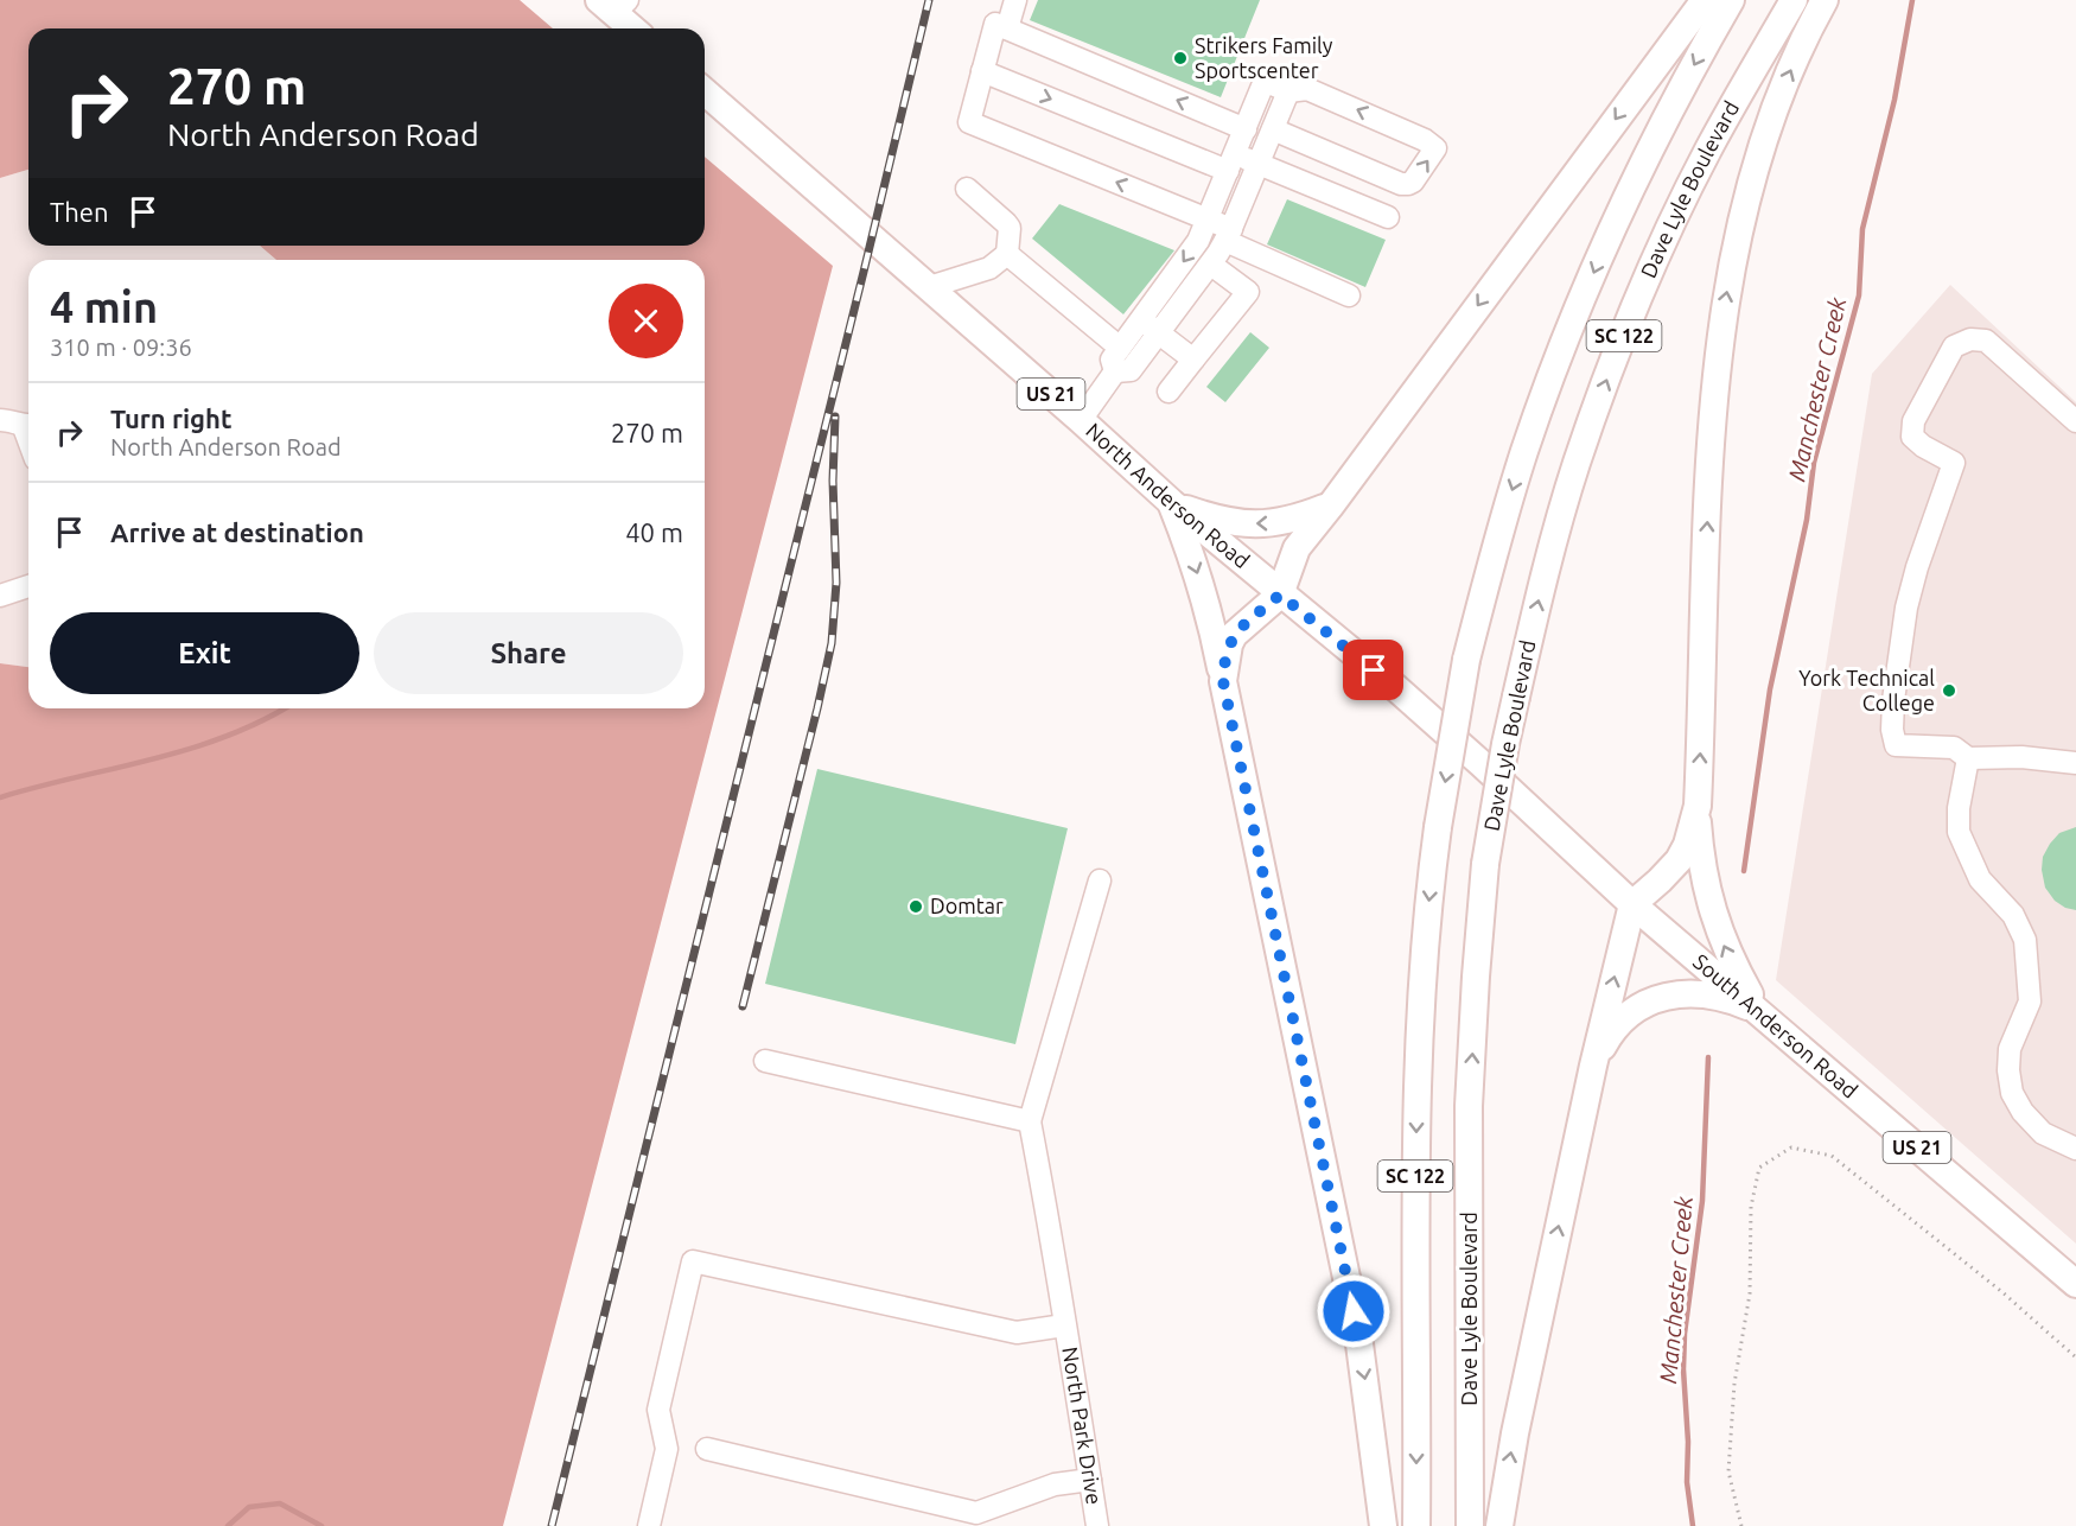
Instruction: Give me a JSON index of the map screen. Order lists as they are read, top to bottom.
{
  "streets": {
    "main road": [
      "Dave Lyle Boulevard",
      "SC 122",
      "US 21",
      "North Anderson Road",
      "South Anderson Road"
    ],
    "street": ["North Park Drive"]
  },
  "crossings": [
    ["North Anderson Road", "South Anderson Road"]
  ],
  "water": ["Manchester Creek"],
  "places": ["Strikers Family Sportscenter", "York Technical College", "Domtar"],
  "page": {
    "turn": ["270 m", "North Anderson Road"],
    "then": "Then",
    "heading": ["4 min", "310 m · 09:36"],
    "list": [
      {
        "name": "Turn right",
        "note": "North Anderson Road",
        "value": "270 m"
      },
      {
        "name": "Arrive at destination",
        "value": "40 m"
      }
    ],
    "buttons": ["Exit", "Share"]
  }
}
